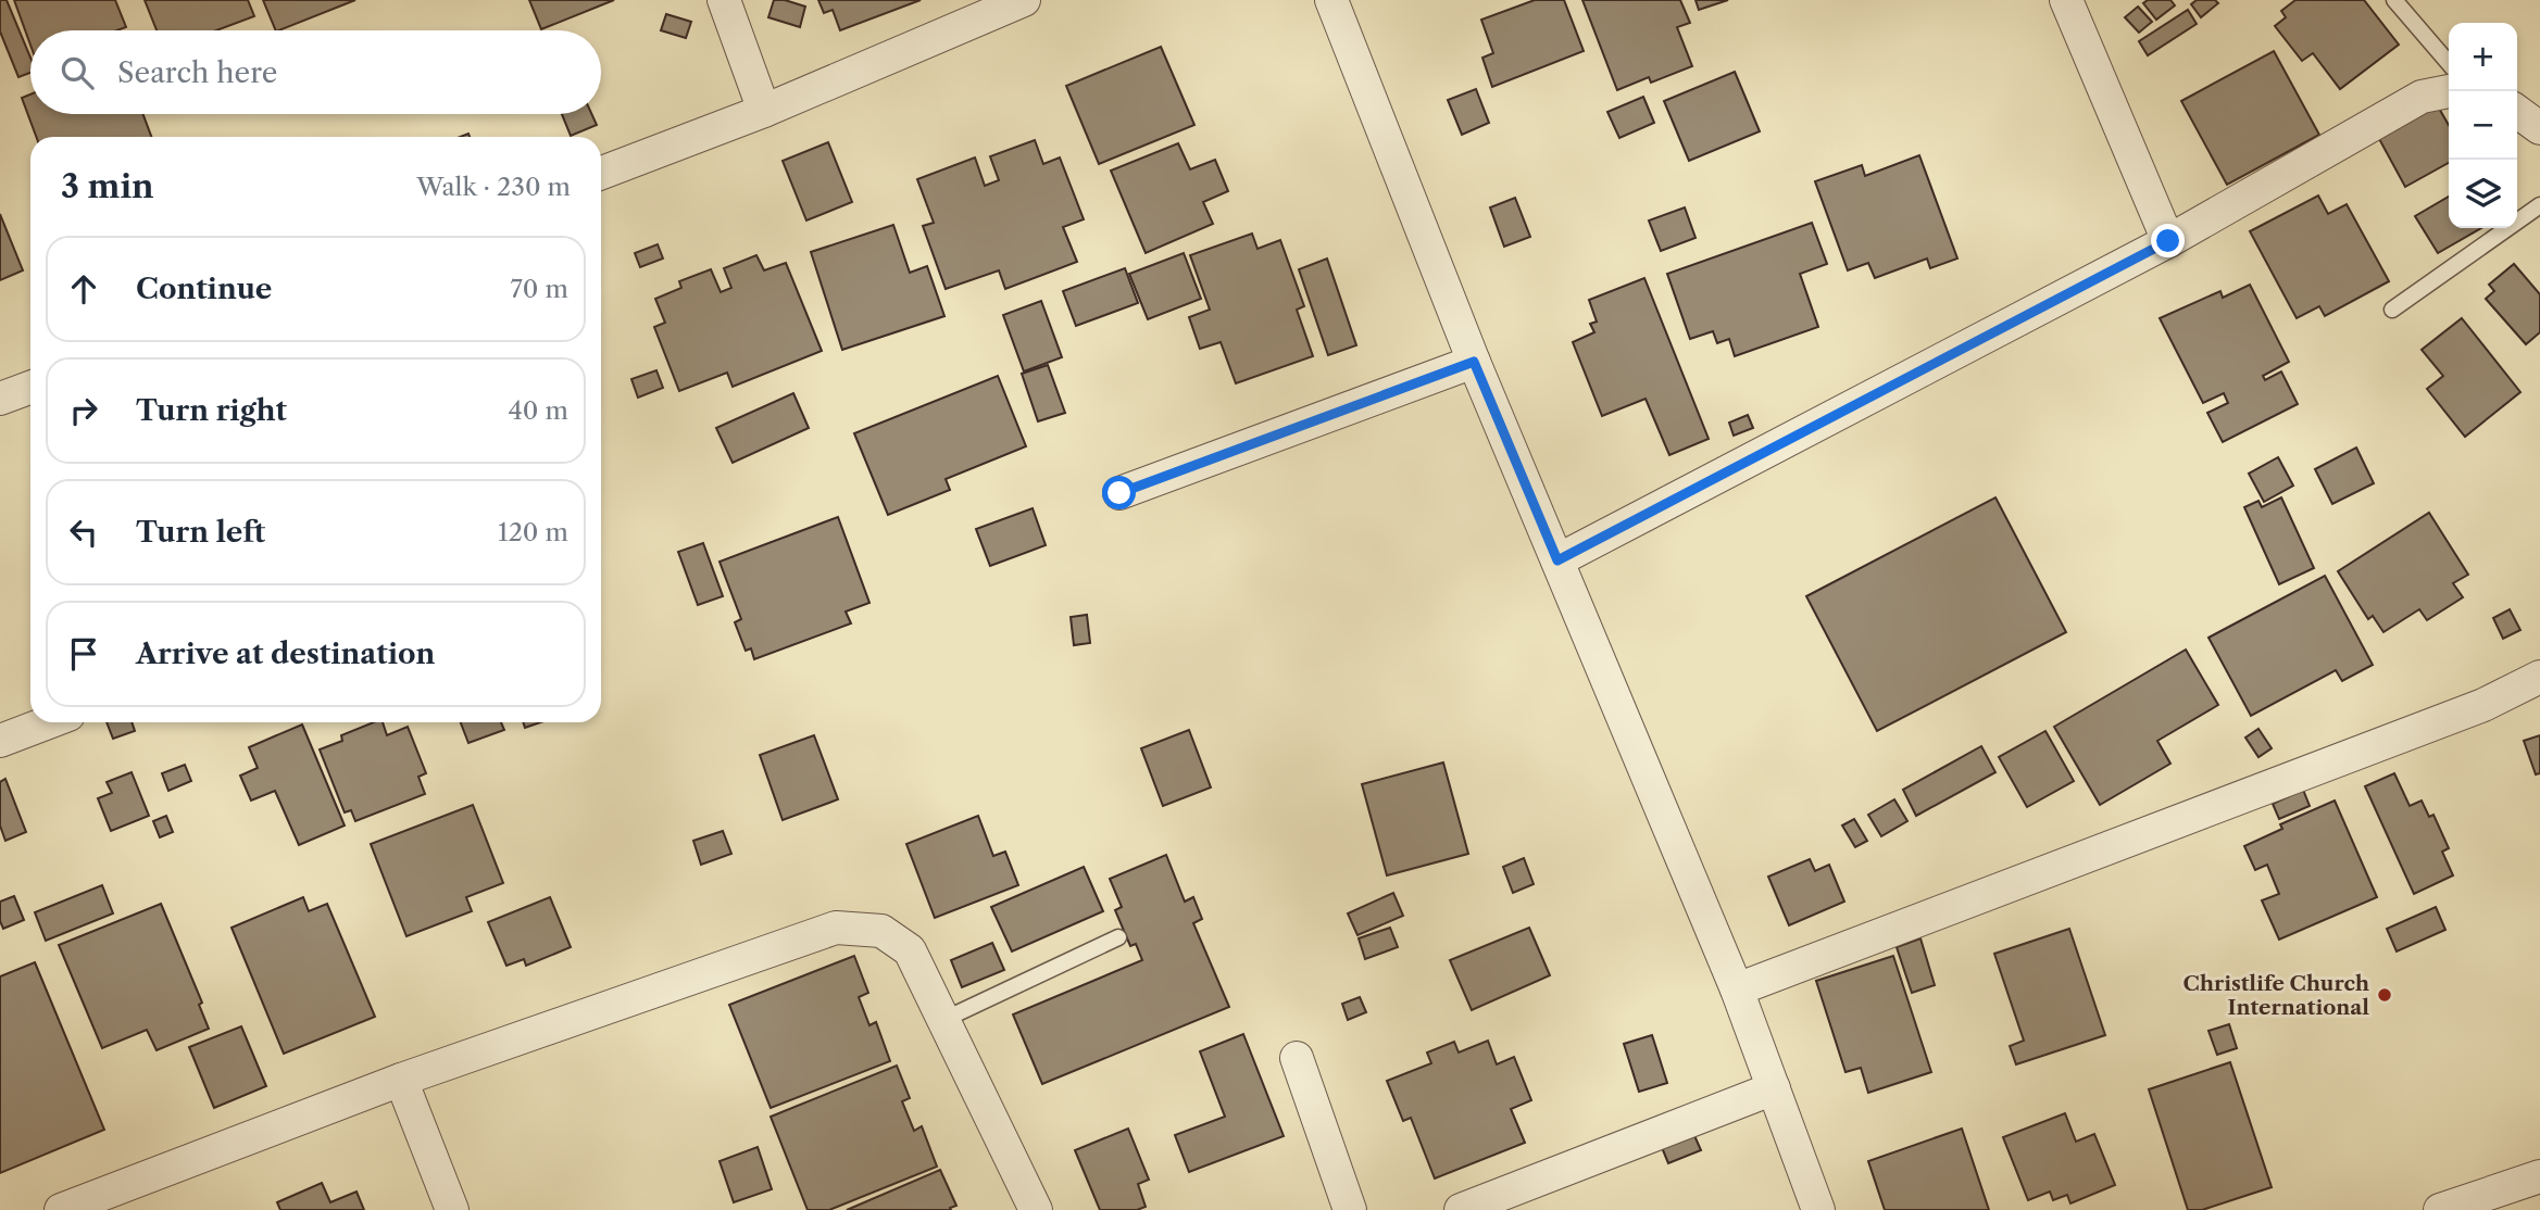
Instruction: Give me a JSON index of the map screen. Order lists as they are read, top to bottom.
{
  "places": ["Christlife Church International"],
  "page": {
    "map_buttons": ["+", "−"],
    "search": "Search here",
    "heading": ["3 min", "Walk · 230 m"],
    "list": [
      ["Continue", "70 m"],
      ["Turn right", "40 m"],
      ["Turn left", "120 m"],
      "Arrive at destination"
    ]
  }
}
